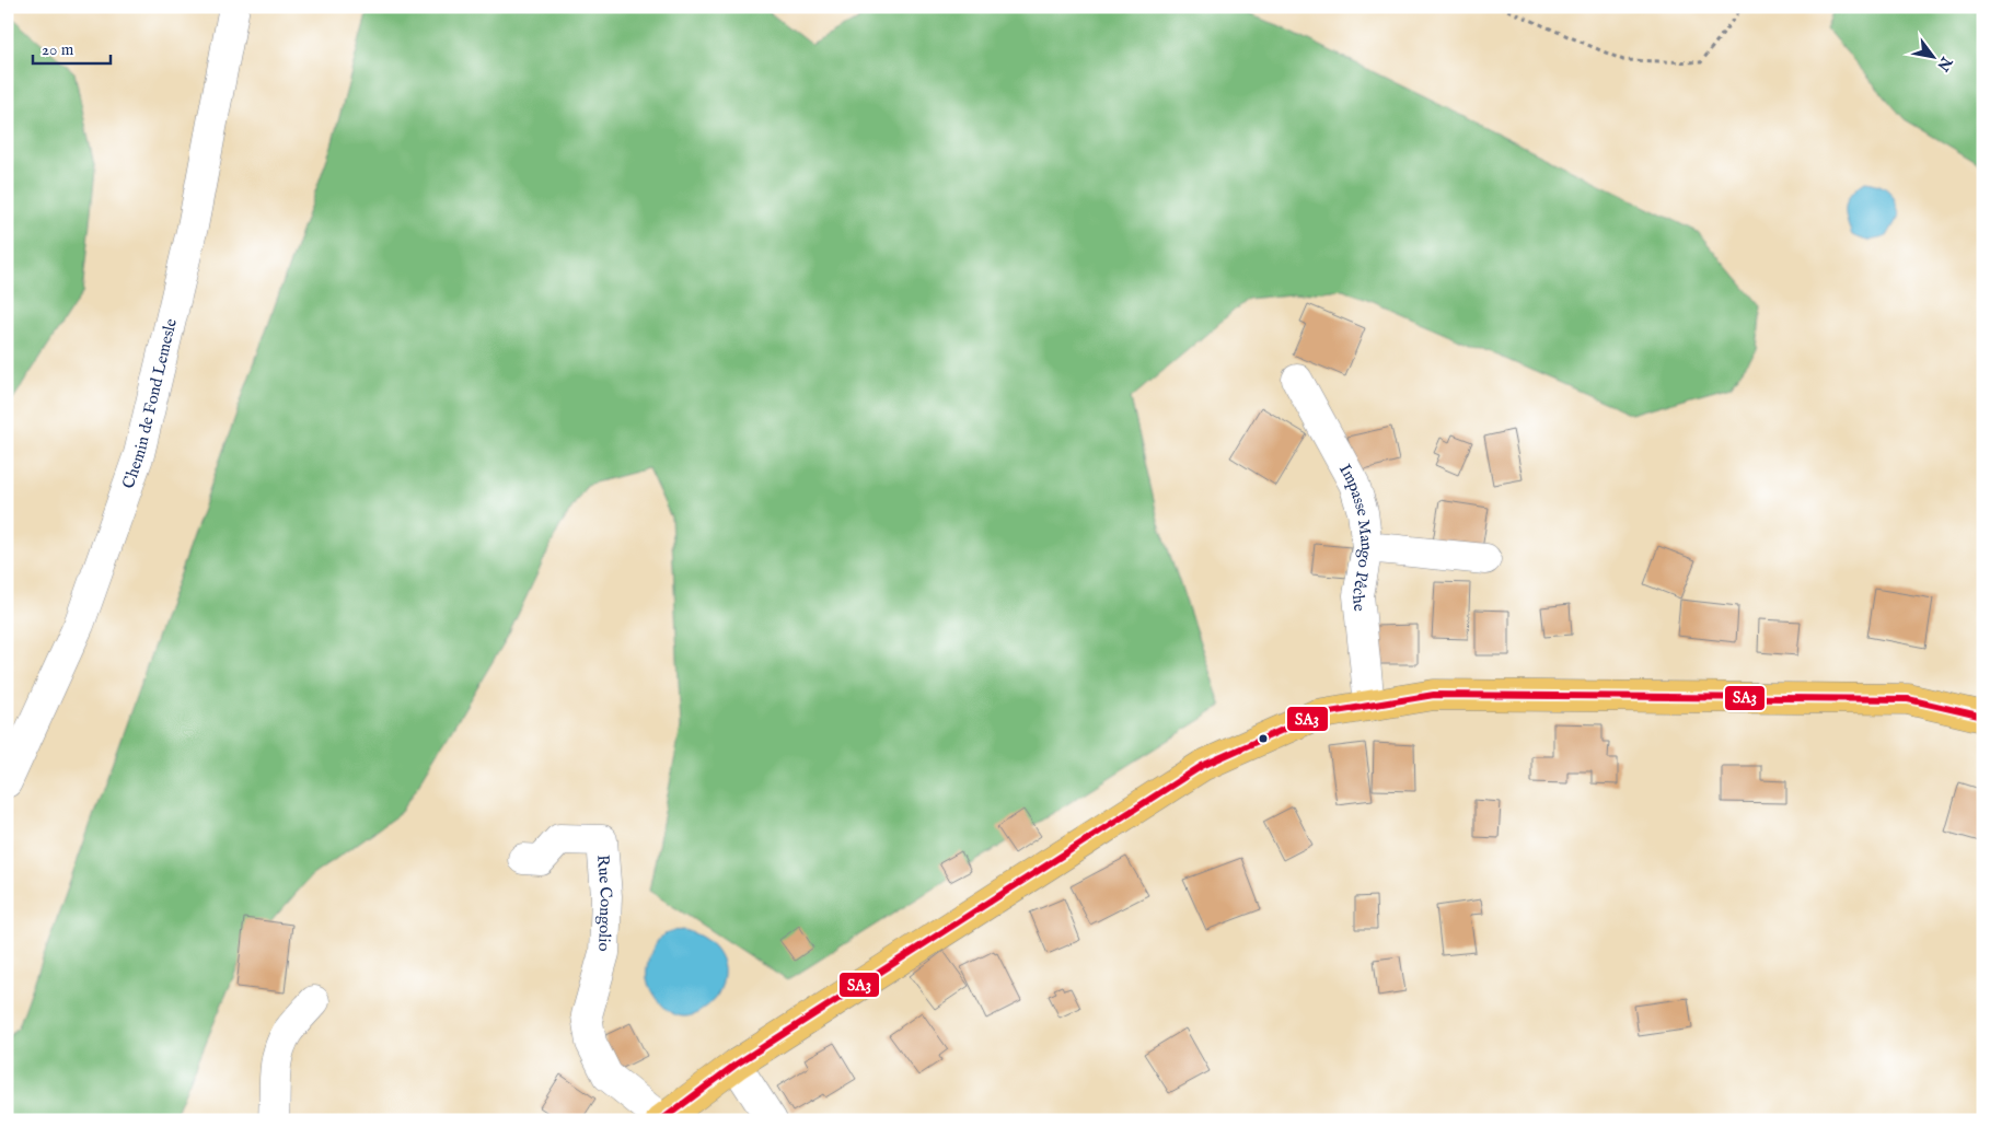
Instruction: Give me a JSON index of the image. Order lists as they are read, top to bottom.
{
  "streets": {
    "street": ["Chemin de Fond Lemesle", "Impasse Mango Pêche", "Rue Congolio"]
  },
  "lines": ["transit line SA3"],
  "scale_bar": "20 m",
  "north": "bottom right"
}
